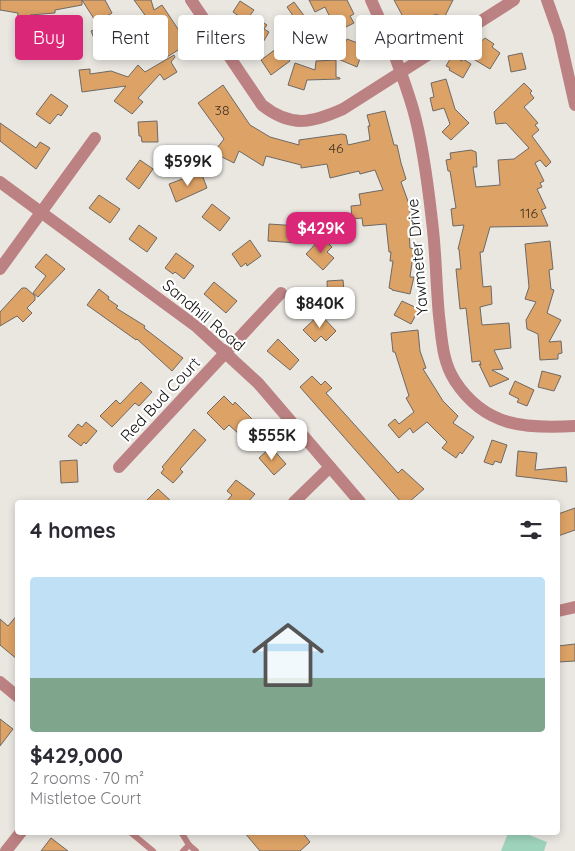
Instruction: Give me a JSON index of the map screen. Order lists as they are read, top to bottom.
{
  "streets": {
    "street": ["Yawmeter Drive", "Sandhill Road", "Red Bud Court"]
  },
  "crossings": [
    ["Sandhill Road", "Red Bud Court"]
  ],
  "house_numbers": ["38", "46", "116"],
  "page": {
    "chip": [
      "Buy",
      "Rent",
      "Filters",
      "New",
      "Apartment"
    ],
    "price": [
      "$599K",
      "$429K",
      "$840K",
      "$555K"
    ],
    "heading": "4 homes",
    "list": [
      {
        "name": "$429,000",
        "note": "2 rooms · 70 m² · Mistletoe Court"
      }
    ]
  }
}
